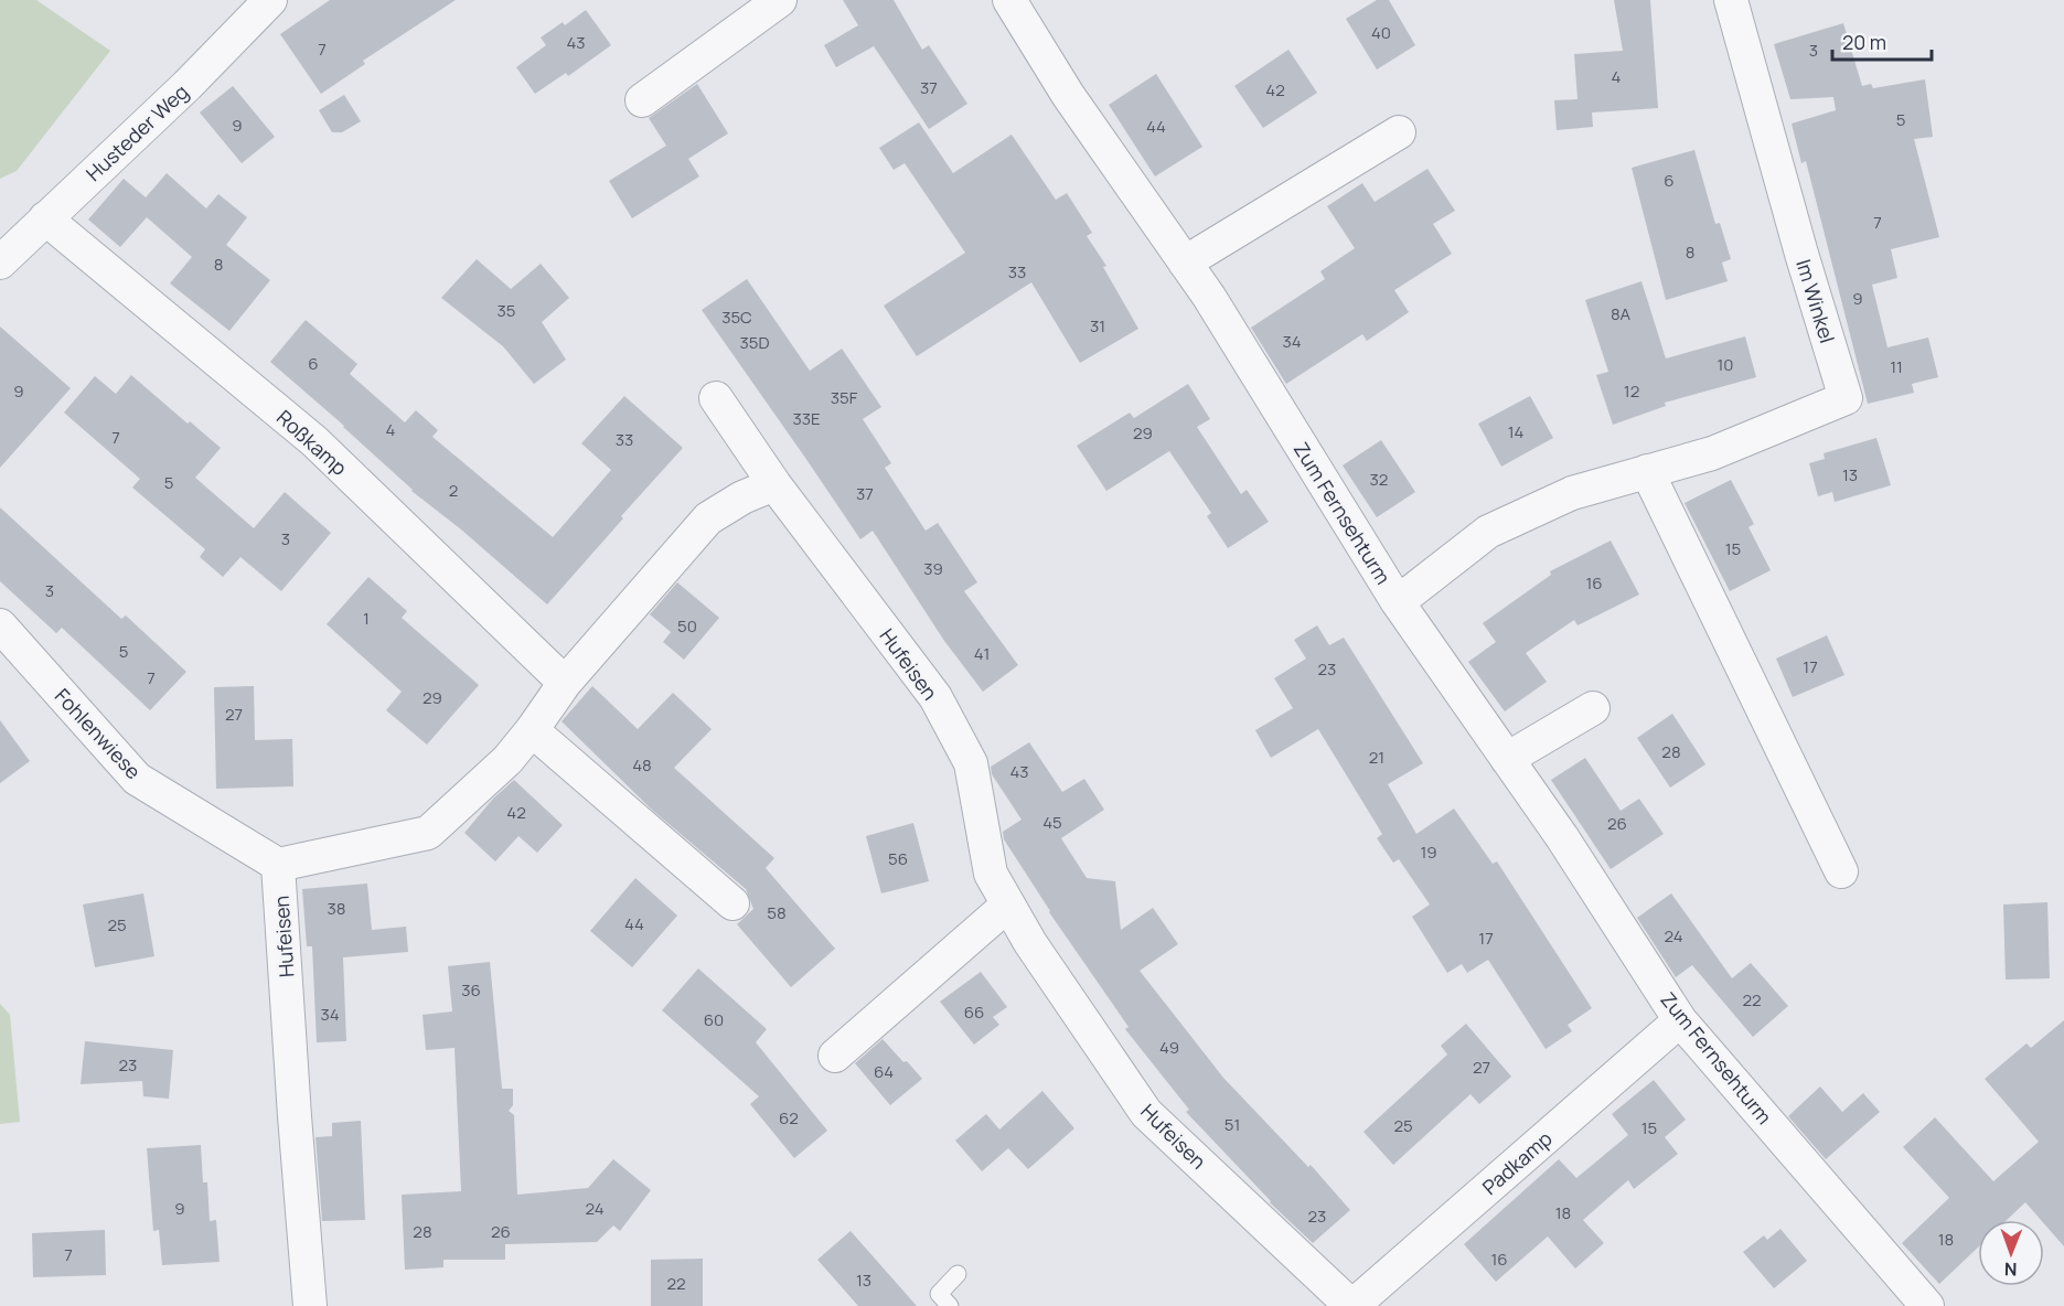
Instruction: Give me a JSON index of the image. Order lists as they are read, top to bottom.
{
  "streets": {
    "street": [
      "Husteder Weg",
      "Im Winkel",
      "Roßkamp",
      "Zum Fernsehturm",
      "Hufeisen",
      "Fohlenwiese",
      "Padkamp"
    ]
  },
  "crossings": [
    ["Husteder Weg", "Roßkamp"],
    ["Im Winkel", "Zum Fernsehturm"],
    ["Zum Fernsehturm", "Padkamp"],
    ["Hufeisen", "Fohlenwiese"],
    ["Hufeisen", "Padkamp"]
  ],
  "house_numbers": [
    "40",
    "43",
    "7",
    "3",
    "4",
    "37",
    "42",
    "5",
    "9",
    "44",
    "6",
    "7",
    "8",
    "8",
    "33",
    "9",
    "35",
    "8A",
    "35C",
    "31",
    "34",
    "35D",
    "6",
    "10",
    "11",
    "9",
    "12",
    "35F",
    "33E",
    "4",
    "14",
    "29",
    "7",
    "33",
    "13",
    "32",
    "5",
    "2",
    "37",
    "3",
    "15",
    "39",
    "16",
    "3",
    "1",
    "50",
    "5",
    "41",
    "17",
    "23",
    "7",
    "29",
    "27",
    "28",
    "21",
    "48",
    "43",
    "42",
    "45",
    "26",
    "19",
    "56",
    "38",
    "58",
    "44",
    "25",
    "24",
    "17",
    "36",
    "22",
    "66",
    "34",
    "60",
    "49",
    "23",
    "27",
    "64",
    "62",
    "51",
    "25",
    "15",
    "9",
    "24",
    "18",
    "23",
    "28",
    "26",
    "18",
    "7",
    "16",
    "13",
    "22"
  ],
  "scale_bar": "20 m",
  "north": "bottom"
}
